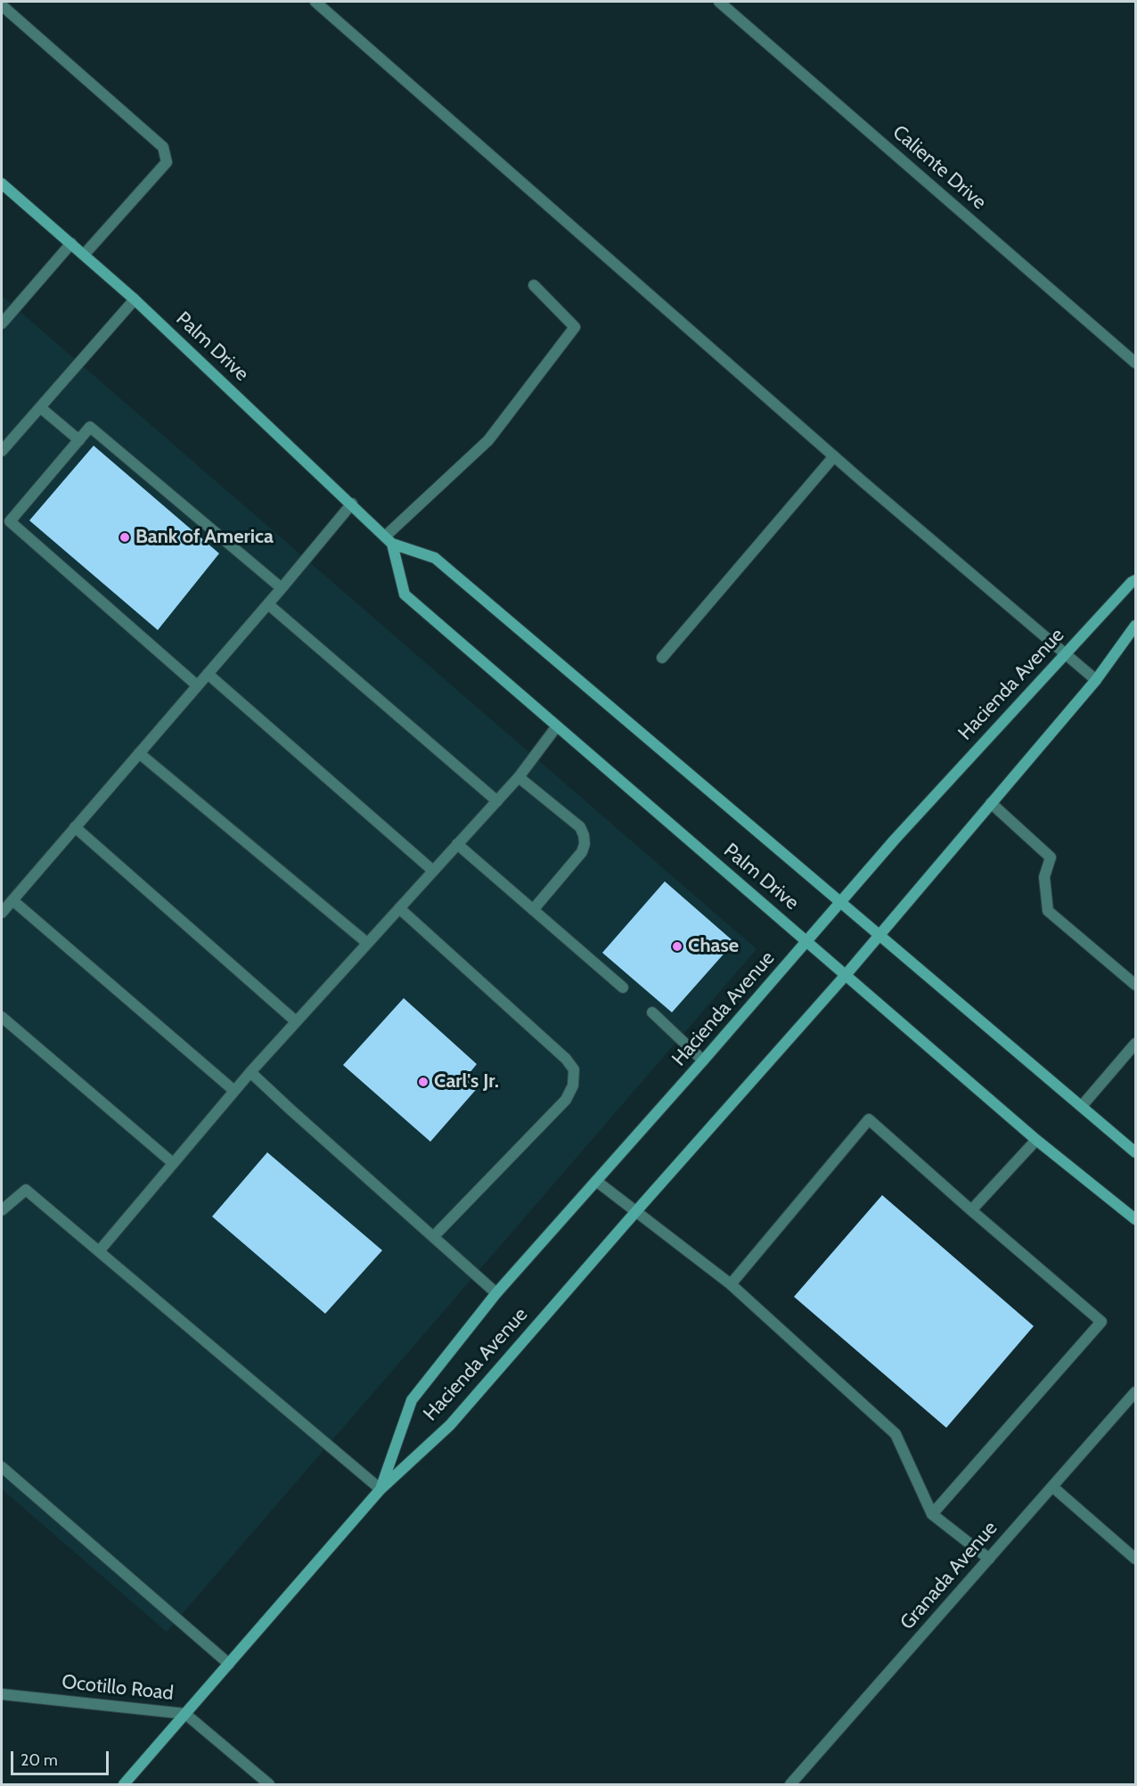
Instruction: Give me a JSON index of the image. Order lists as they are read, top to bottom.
{
  "streets": {
    "street": [
      "Caliente Drive",
      "Palm Drive",
      "Hacienda Avenue",
      "Granada Avenue",
      "Ocotillo Road"
    ]
  },
  "crossings": [
    ["Palm Drive", "Hacienda Avenue"],
    ["Hacienda Avenue", "Ocotillo Road"]
  ],
  "places": ["Bank of America", "Chase", "Carl's Jr."],
  "scale_bar": "20 m"
}
